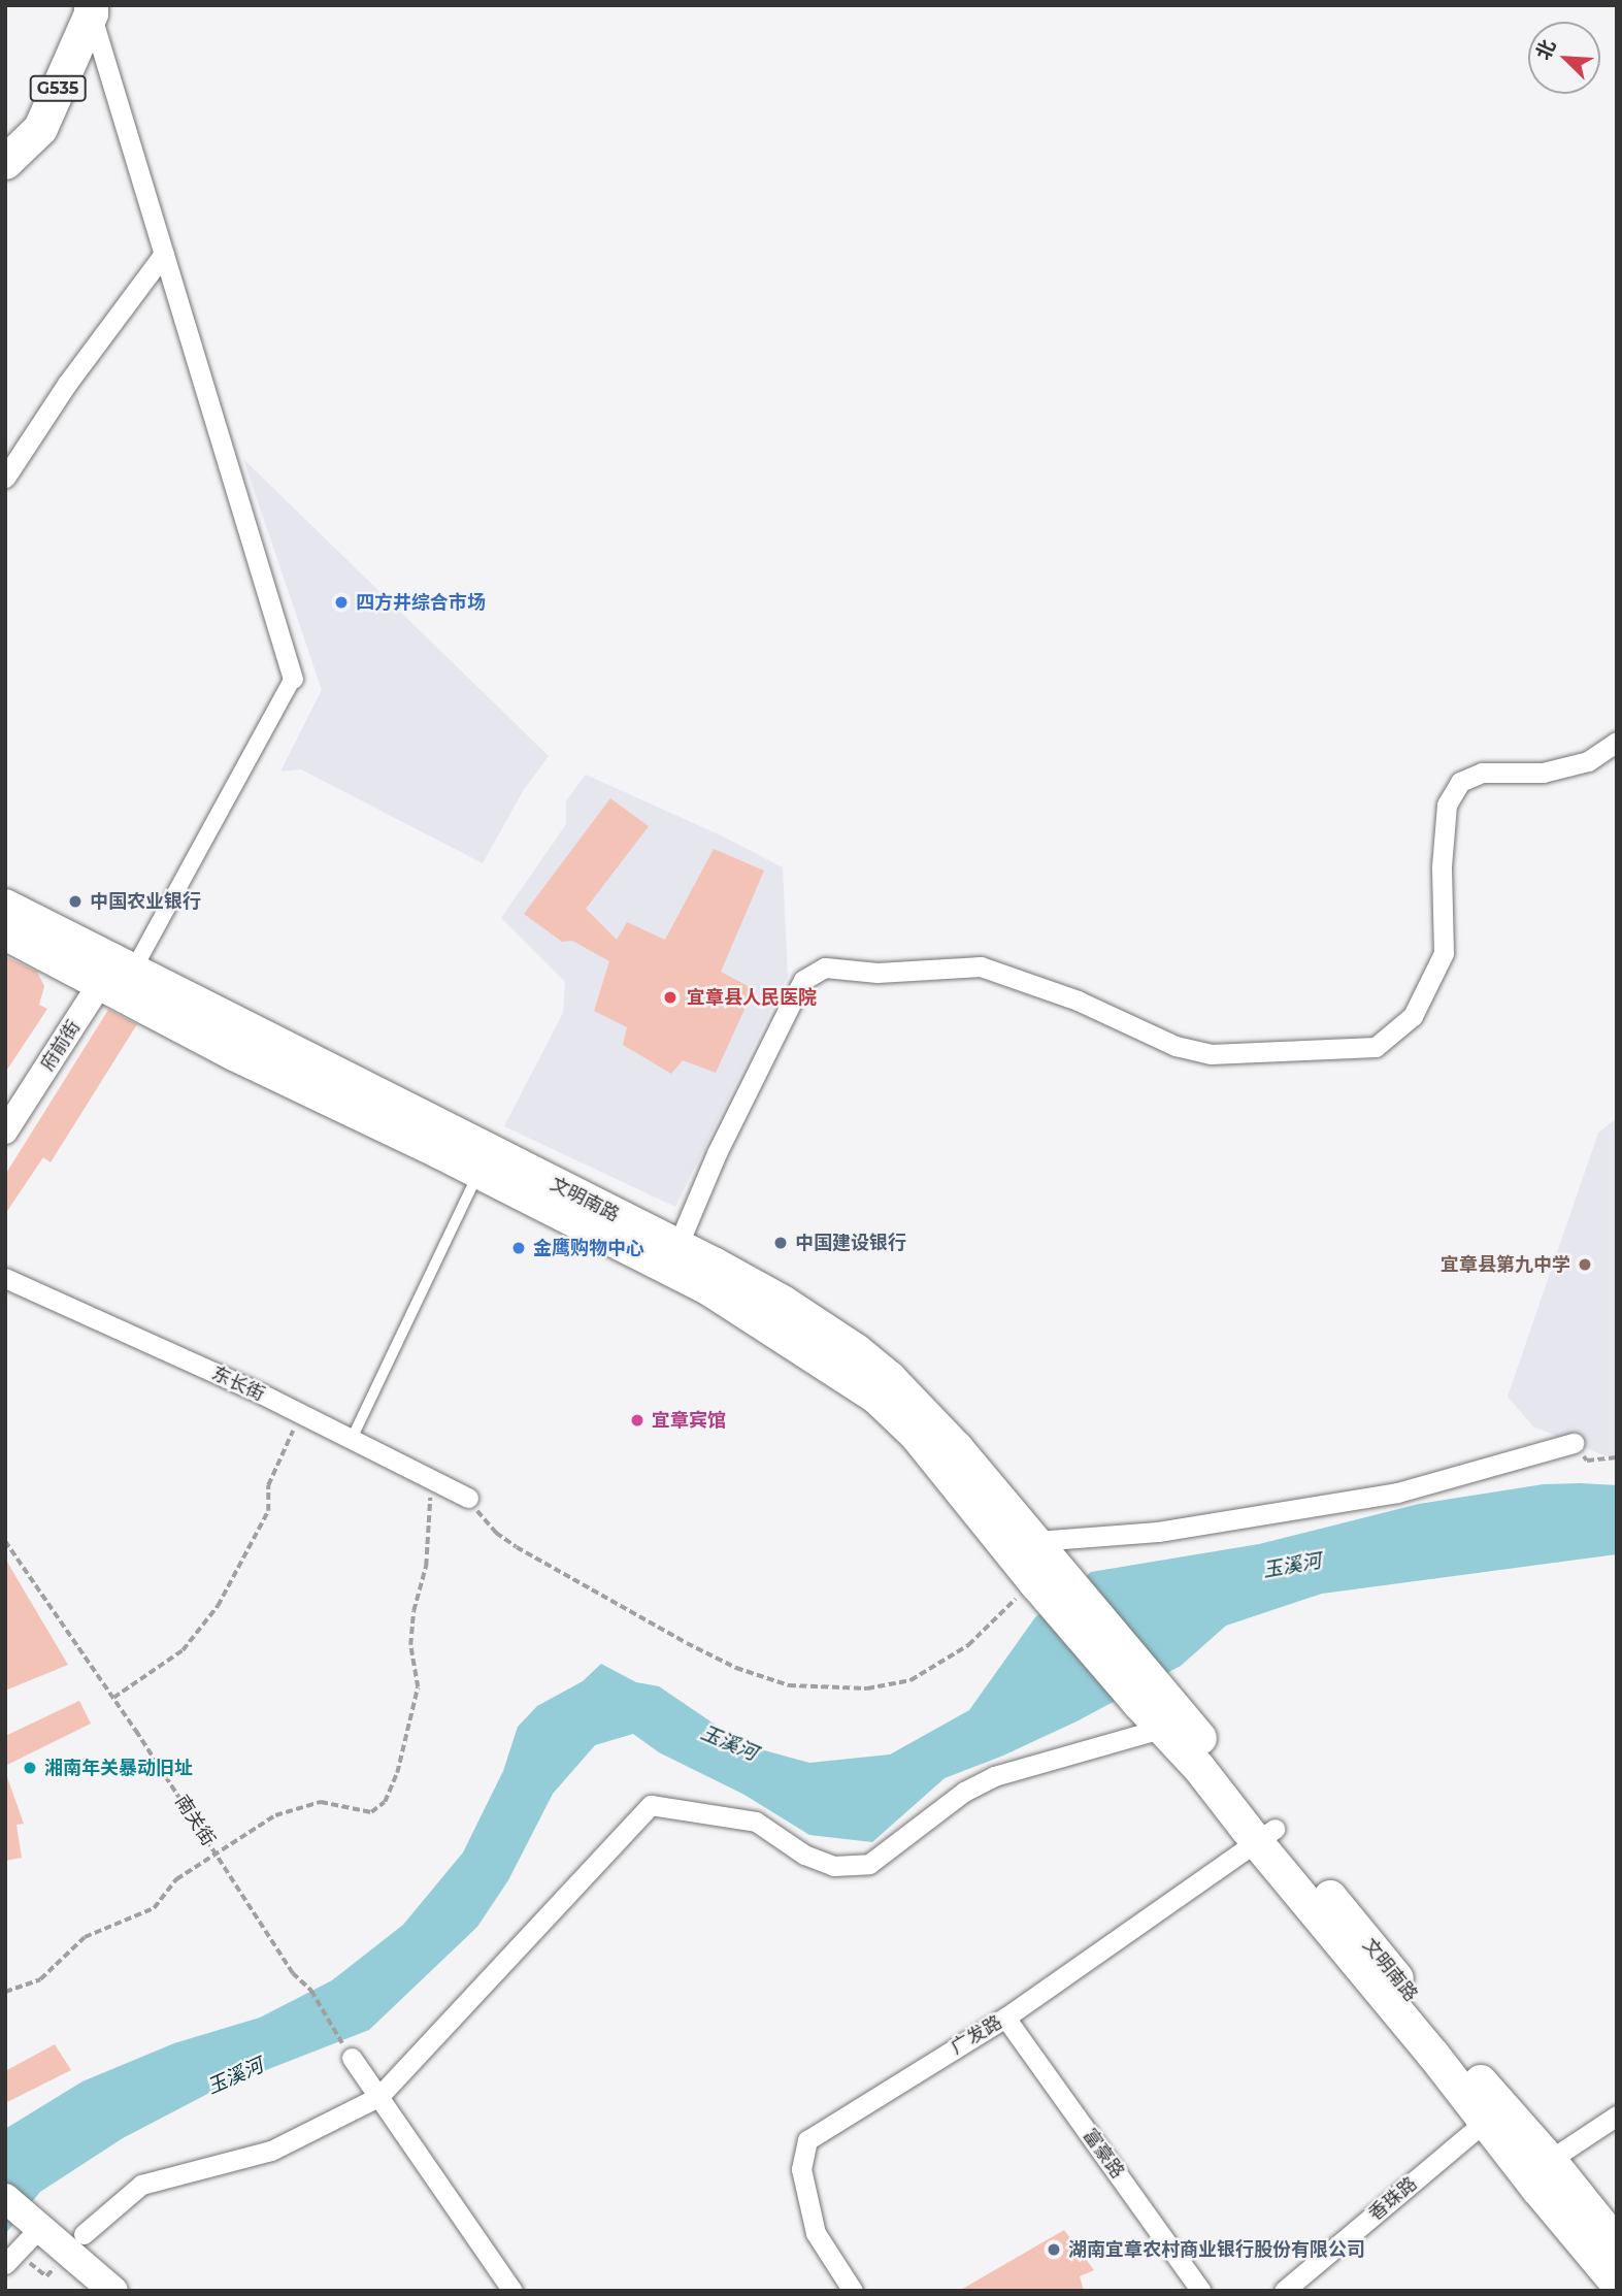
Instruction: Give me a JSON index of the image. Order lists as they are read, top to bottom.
{
  "streets": {
    "highway": ["G535"],
    "main road": ["文明南路"],
    "street": [
      "府前街",
      "东长街",
      "广发路",
      "富豪路",
      "香珠路"
    ],
    "path": ["南关街"]
  },
  "crossings": [
    ["府前街", "文明南路"],
    ["文明南路", "广发路"],
    ["文明南路", "香珠路"],
    ["广发路", "富豪路"]
  ],
  "water": ["玉溪河"],
  "places": [
    "四方井综合市场",
    "中国农业银行",
    "宜章县人民医院",
    "中国建设银行",
    "金鹰购物中心",
    "宜章县第九中学",
    "宜章宾馆",
    "湘南年关暴动旧址",
    "湖南宜章农村商业银行股份有限公司"
  ],
  "north": "top left"
}
